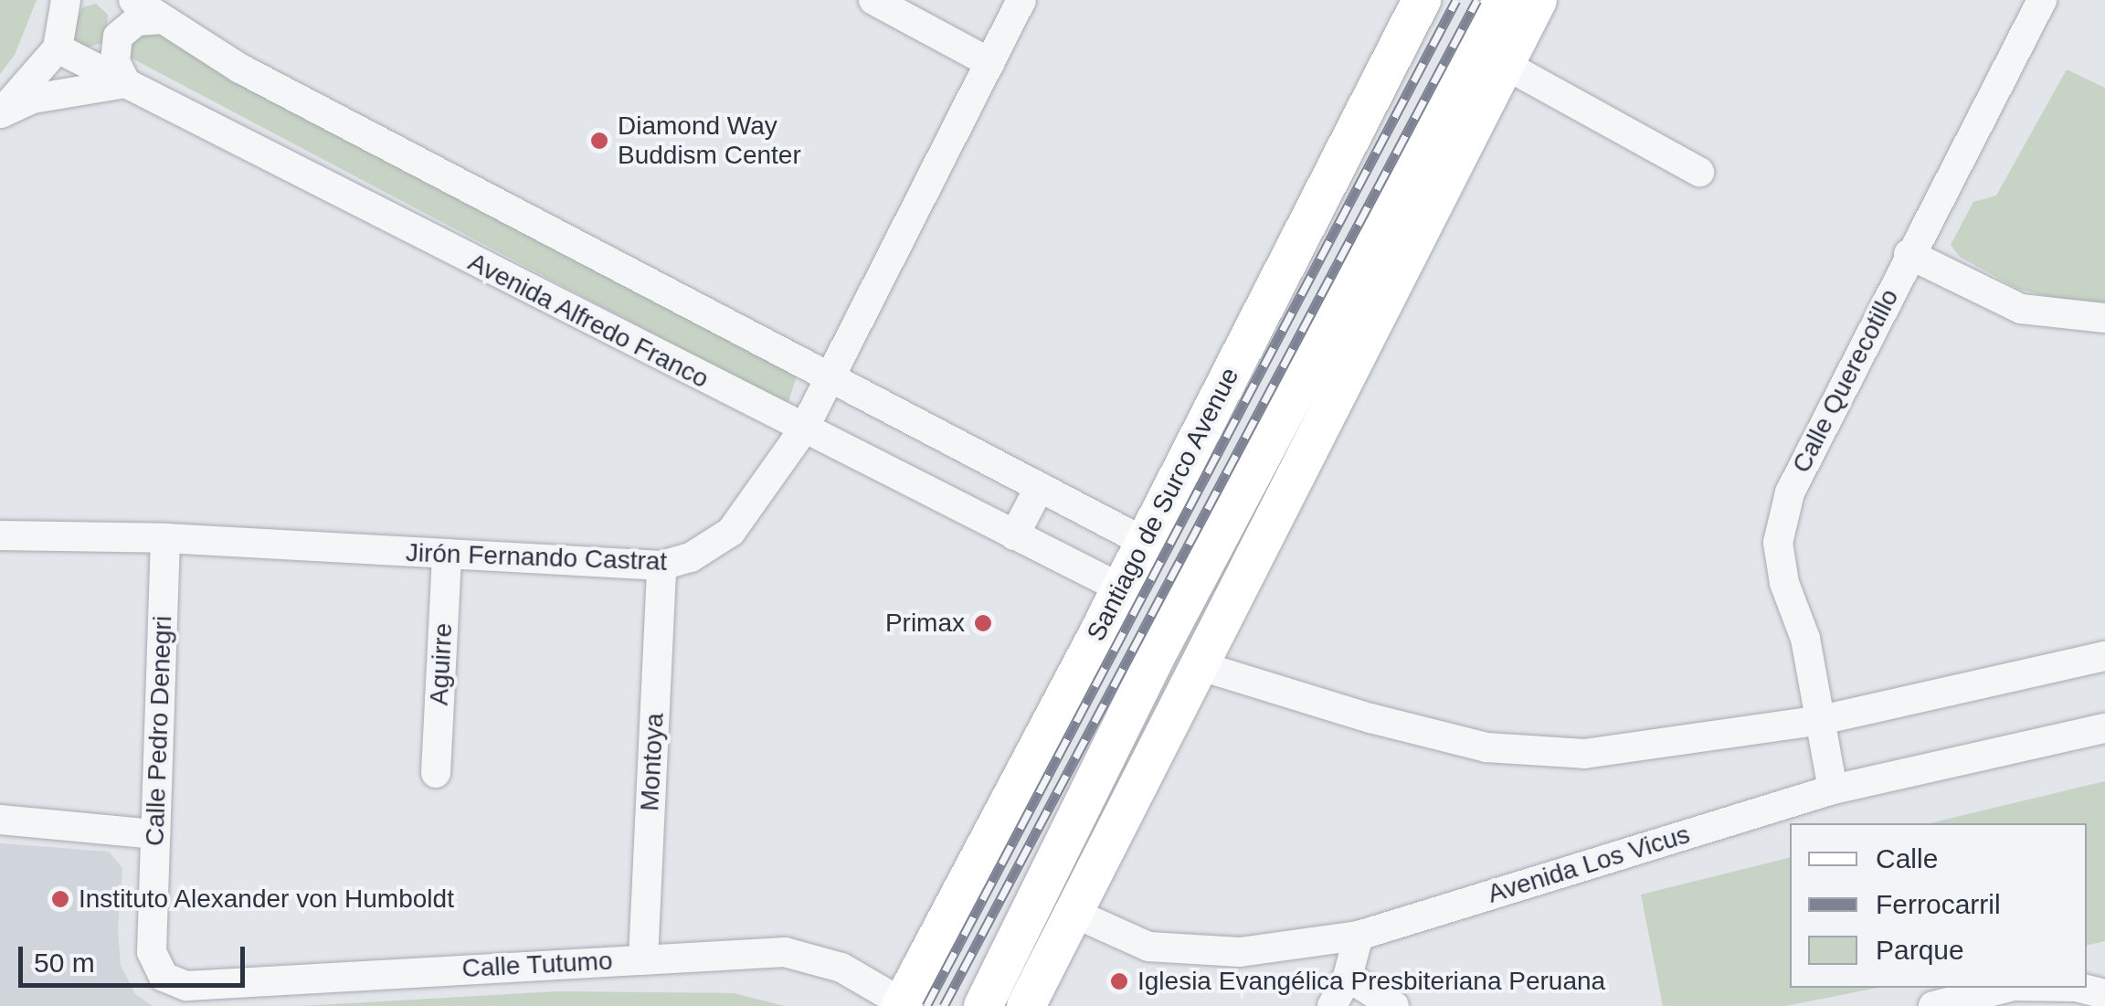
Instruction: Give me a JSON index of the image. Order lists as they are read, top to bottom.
{
  "streets": {
    "main road": ["Santiago de Surco Avenue"],
    "street": [
      "Avenida Alfredo Franco",
      "Calle Querecotillo",
      "Jirón Fernando Castrat",
      "Aguirre",
      "Calle Pedro Denegri",
      "Montoya",
      "Avenida Los Vicus",
      "Calle Tutumo"
    ]
  },
  "crossings": [
    ["Avenida Alfredo Franco", "Santiago de Surco Avenue"],
    ["Avenida Alfredo Franco", "Jirón Fernando Castrat"],
    ["Calle Querecotillo", "Avenida Los Vicus"],
    ["Santiago de Surco Avenue", "Calle Tutumo"],
    ["Jirón Fernando Castrat", "Aguirre"],
    ["Jirón Fernando Castrat", "Calle Pedro Denegri"],
    ["Jirón Fernando Castrat", "Montoya"],
    ["Calle Pedro Denegri", "Calle Tutumo"],
    ["Montoya", "Calle Tutumo"]
  ],
  "places": [
    "Diamond Way Buddism Center",
    "Primax",
    "Instituto Alexander von Humboldt",
    "Iglesia Evangélica Presbiteriana Peruana"
  ],
  "legend": ["Calle", "Ferrocarril", "Parque"],
  "scale_bar": "50 m"
}
